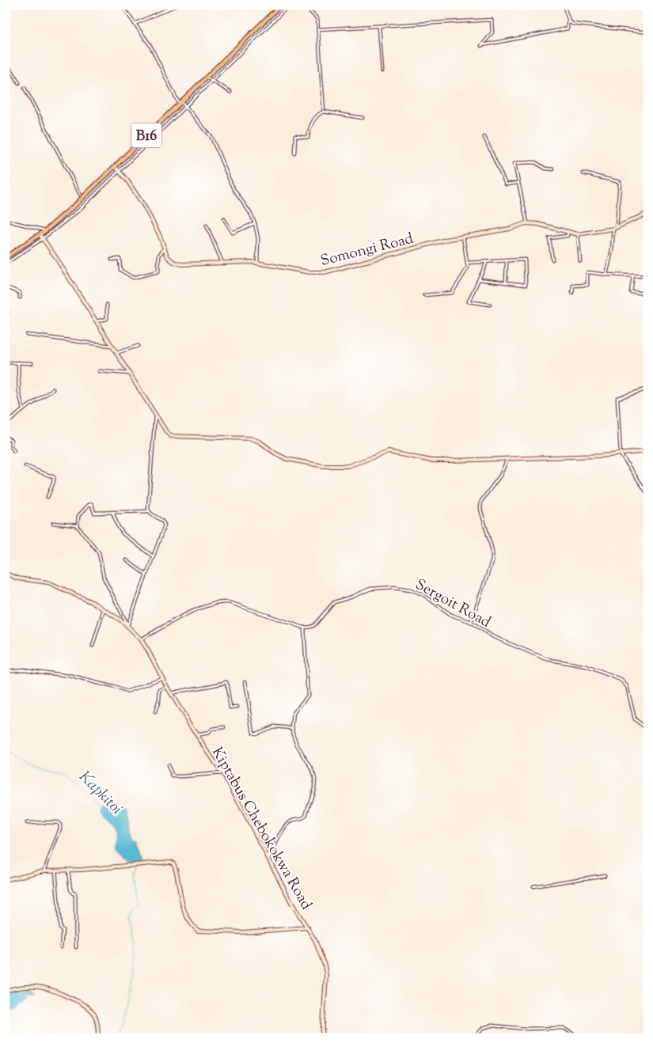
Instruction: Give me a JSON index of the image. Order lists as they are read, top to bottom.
{
  "streets": {
    "main road": ["B16"],
    "street": ["Somongi Road", "Sergoit Road", "Kiptabus Chebokokwa Road"]
  },
  "crossings": [
    ["B16", "Somongi Road"]
  ],
  "water": ["Kapkitoi"]
}
